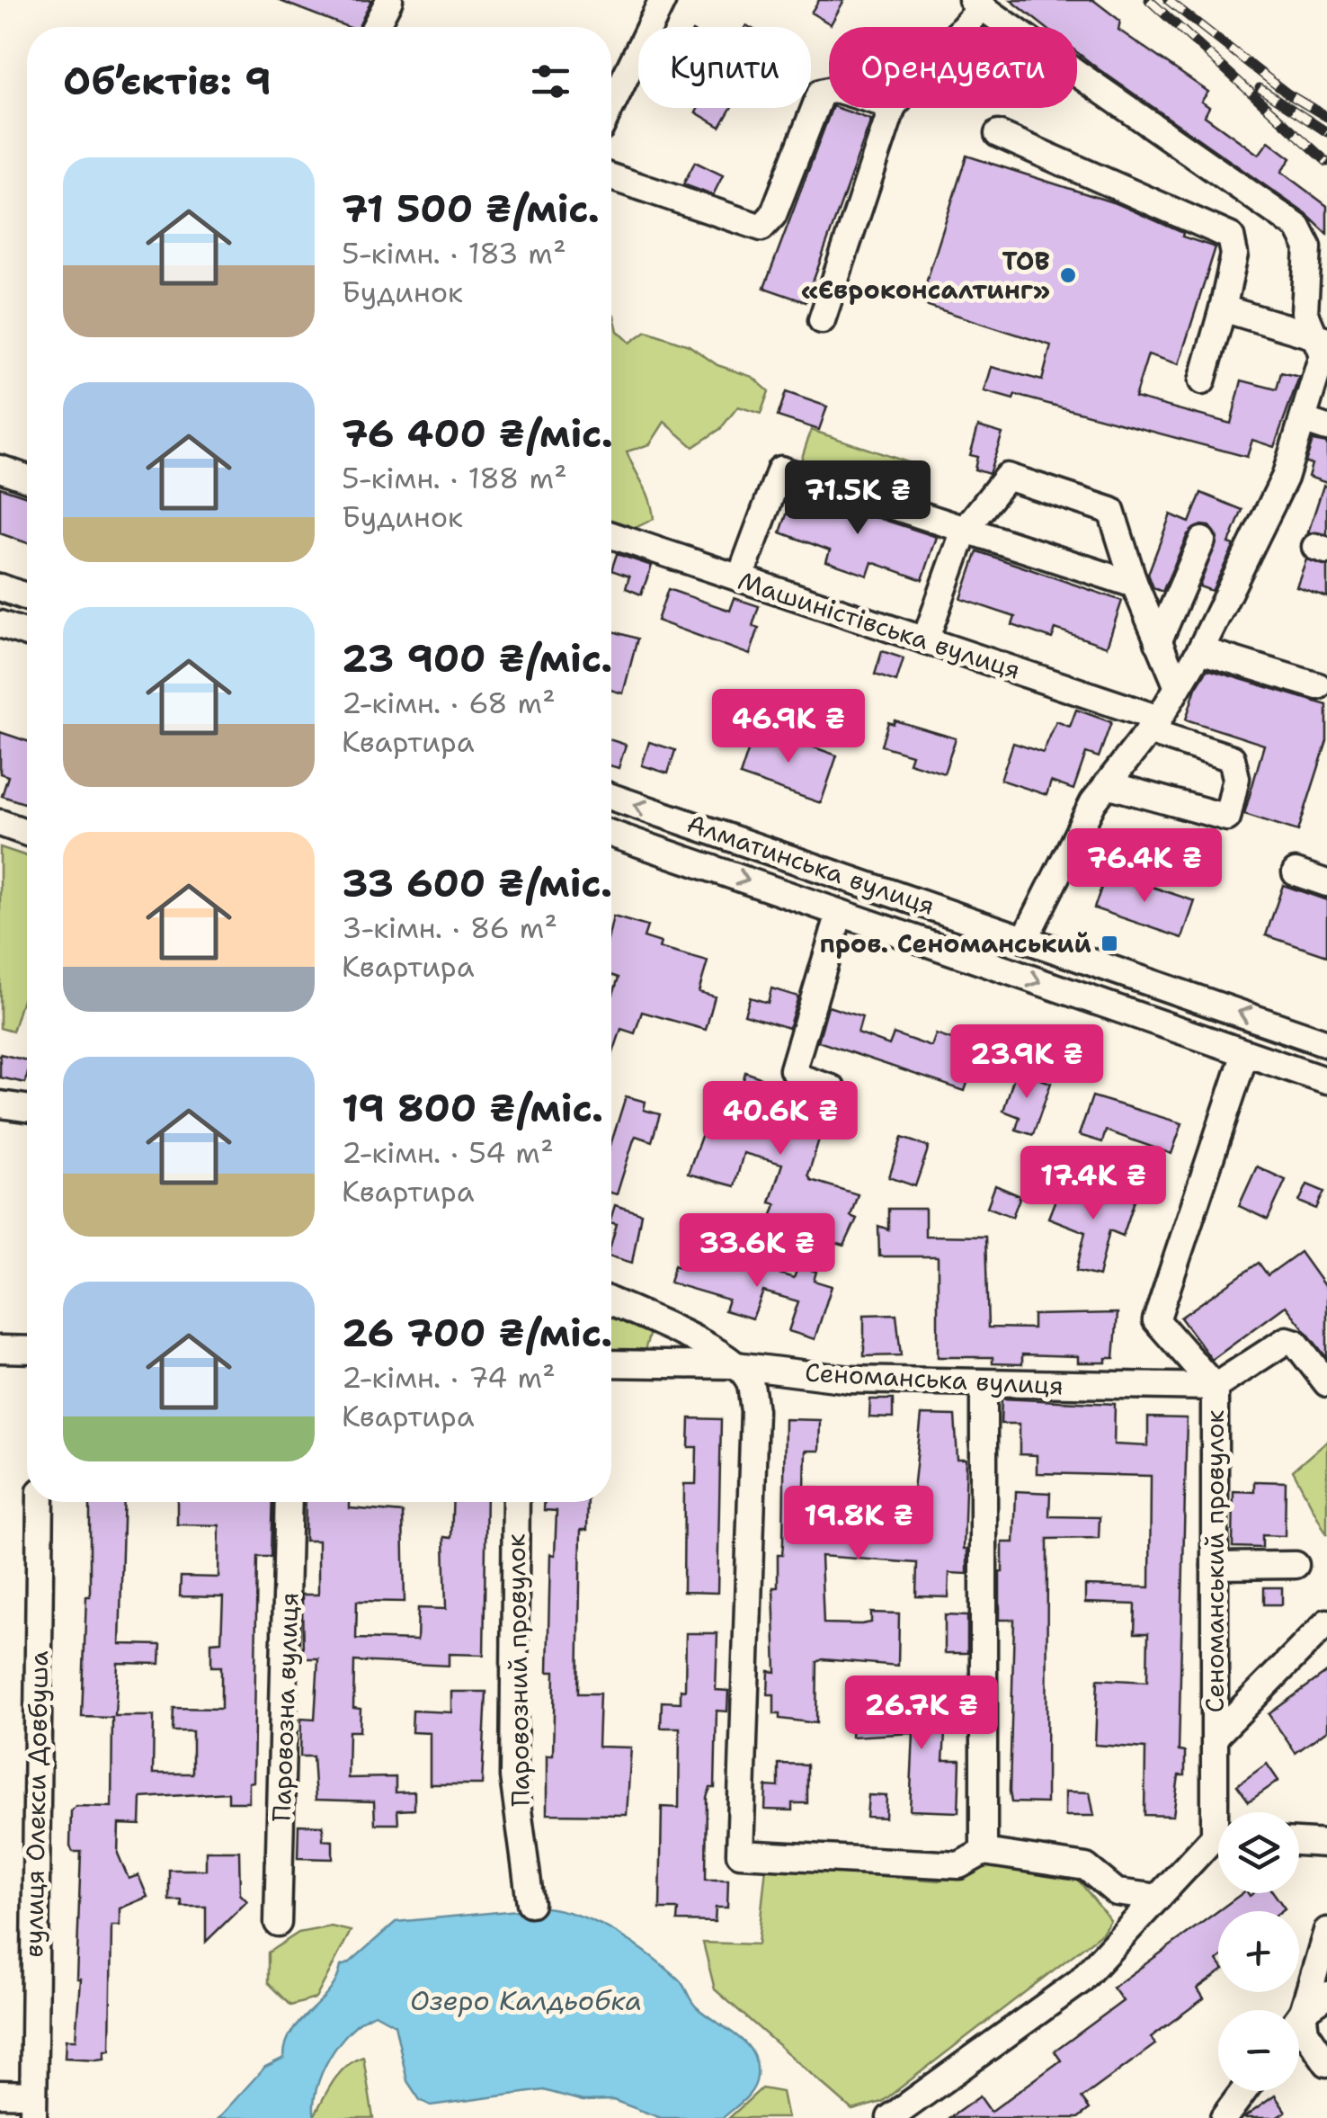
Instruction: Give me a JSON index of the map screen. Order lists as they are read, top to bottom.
{
  "streets": {
    "street": [
      "Машиністівська вулиця",
      "Алматинська вулиця",
      "Сеноманська вулиця",
      "Сеноманський провулок",
      "Паровозний провулок",
      "Паровозна вулиця",
      "вулиця Олекси Довбуша"
    ]
  },
  "crossings": [
    ["Алматинська вулиця", "Сеноманський провулок"],
    ["Сеноманська вулиця", "Сеноманський провулок"]
  ],
  "water": ["Озеро Калдьобка"],
  "places": {
    "other": ["ТОВ «Євроконсалтинг»"],
    "transit": ["пров. Сеноманський"]
  },
  "page": {
    "chip": ["Купити", "Орендувати"],
    "heading": "Об’єктів: 9",
    "list": [
      {
        "name": "71 500 ₴/міс.",
        "note": "5-кімн. · 183 m² · Будинок"
      },
      {
        "name": "76 400 ₴/міс.",
        "note": "5-кімн. · 188 m² · Будинок"
      },
      {
        "name": "23 900 ₴/міс.",
        "note": "2-кімн. · 68 m² · Квартира"
      },
      {
        "name": "33 600 ₴/міс.",
        "note": "3-кімн. · 86 m² · Квартира"
      },
      {
        "name": "19 800 ₴/міс.",
        "note": "2-кімн. · 54 m² · Квартира"
      },
      {
        "name": "26 700 ₴/міс.",
        "note": "2-кімн. · 74 m² · Квартира"
      }
    ],
    "price": [
      "71.5K ₴",
      "46.9K ₴",
      "76.4K ₴",
      "23.9K ₴",
      "40.6K ₴",
      "17.4K ₴",
      "33.6K ₴",
      "19.8K ₴",
      "26.7K ₴"
    ],
    "map_buttons": ["+", "−"]
  }
}
